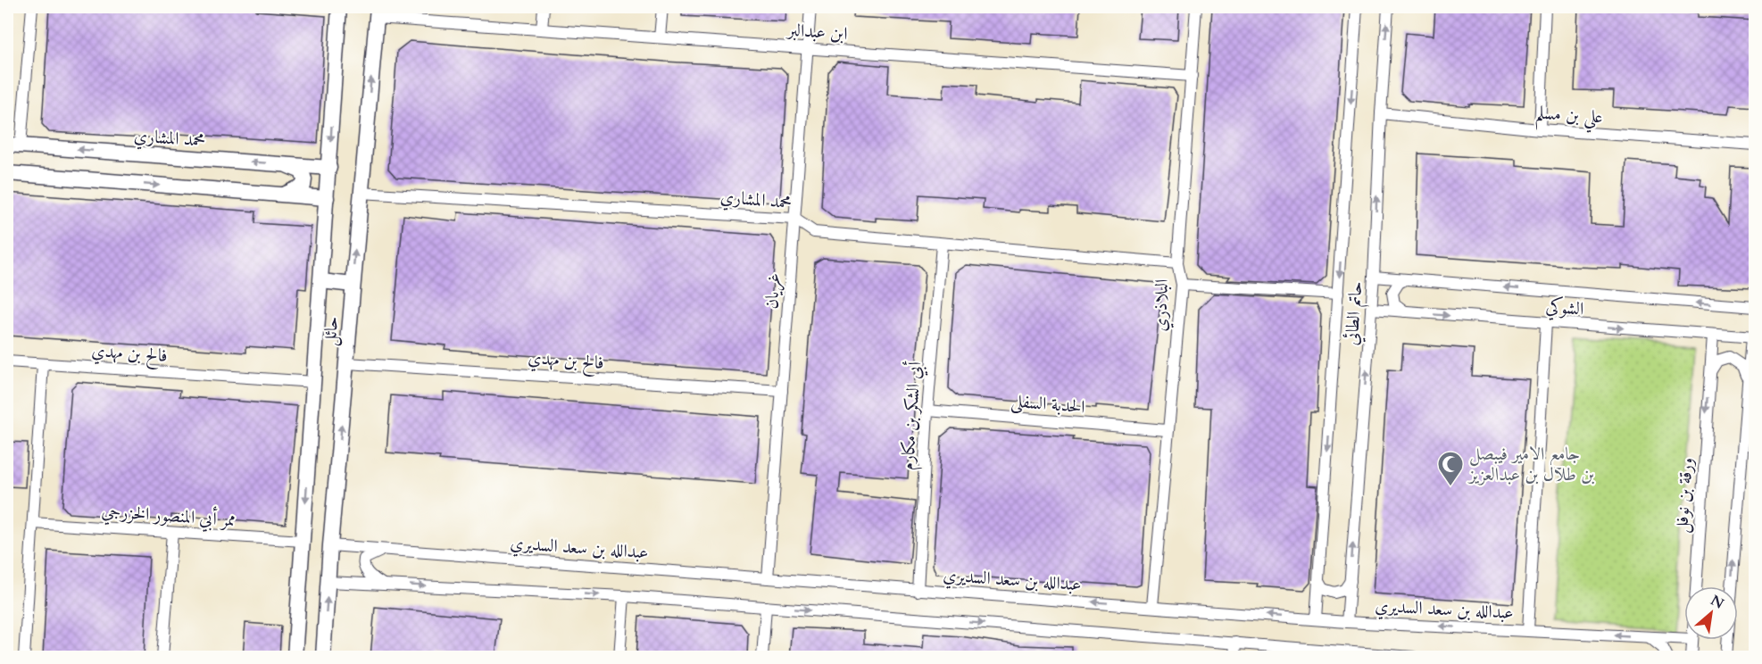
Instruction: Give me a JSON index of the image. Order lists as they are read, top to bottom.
{
  "streets": {
    "street": [
      "ابن عبدالبر",
      "علي بن مسلم",
      "محمد المشاري",
      "غريان",
      "البلاذري",
      "الشوكي",
      "حاتم الطائي",
      "حائل",
      "فالح بن مهدي",
      "الحدبة السفلى",
      "أبي الشكر بن مكارم",
      "ورقة بن نوفل",
      "ممر أبي المنصور الخزرجي",
      "عبدالله بن سعد السديري"
    ]
  },
  "crossings": [
    ["ابن عبدالبر", "غريان"],
    ["ابن عبدالبر", "البلاذري"],
    ["ابن عبدالبر", "حائل"],
    ["علي بن مسلم", "حاتم الطائي"],
    ["محمد المشاري", "غريان"],
    ["محمد المشاري", "البلاذري"],
    ["محمد المشاري", "حائل"],
    ["محمد المشاري", "أبي الشكر بن مكارم"],
    ["غريان", "فالح بن مهدي"],
    ["غريان", "عبدالله بن سعد السديري"],
    ["البلاذري", "الحدبة السفلى"],
    ["البلاذري", "عبدالله بن سعد السديري"],
    ["الشوكي", "حاتم الطائي"],
    ["الشوكي", "ورقة بن نوفل"],
    ["حاتم الطائي", "عبدالله بن سعد السديري"],
    ["حائل", "فالح بن مهدي"],
    ["حائل", "ممر أبي المنصور الخزرجي"],
    ["حائل", "عبدالله بن سعد السديري"],
    ["الحدبة السفلى", "أبي الشكر بن مكارم"],
    ["أبي الشكر بن مكارم", "عبدالله بن سعد السديري"]
  ],
  "places": {
    "mosque": ["جامع الامير فيبصل بن طلال بن عبدالعزيز"]
  },
  "north": "top right"
}
